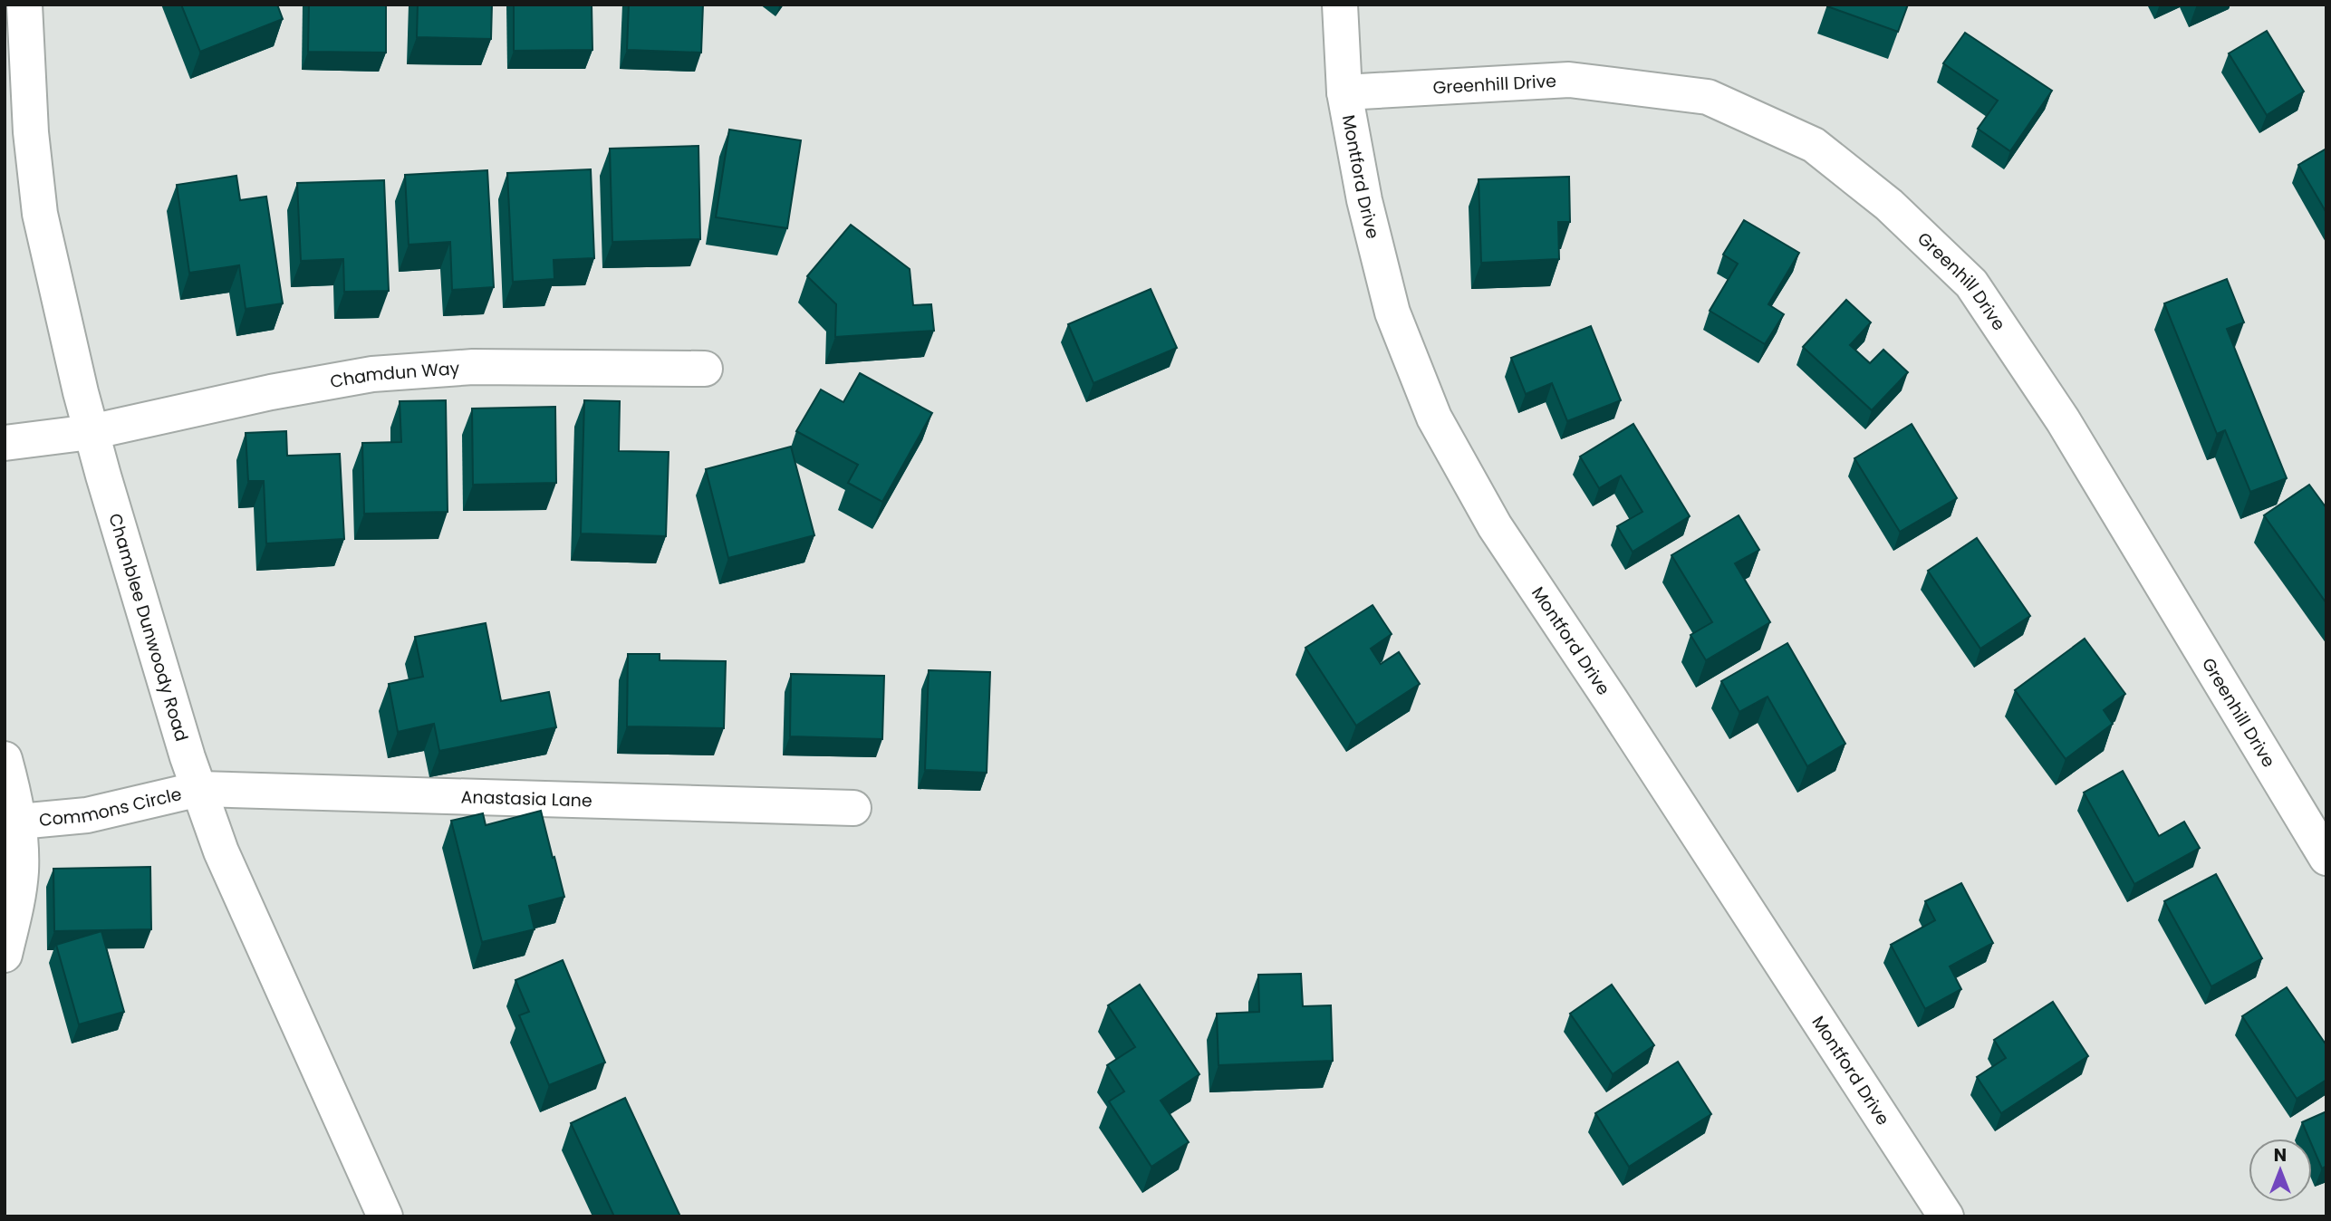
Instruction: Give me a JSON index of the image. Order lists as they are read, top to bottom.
{
  "streets": {
    "street": [
      "Greenhill Drive",
      "Montford Drive",
      "Chamdun Way",
      "Chamblee Dunwoody Road",
      "Anastasia Lane",
      "Commons Circle"
    ]
  },
  "crossings": [
    ["Greenhill Drive", "Montford Drive"],
    ["Chamdun Way", "Chamblee Dunwoody Road"],
    ["Chamblee Dunwoody Road", "Anastasia Lane"],
    ["Chamblee Dunwoody Road", "Commons Circle"],
    ["Anastasia Lane", "Commons Circle"]
  ],
  "north": "top"
}
